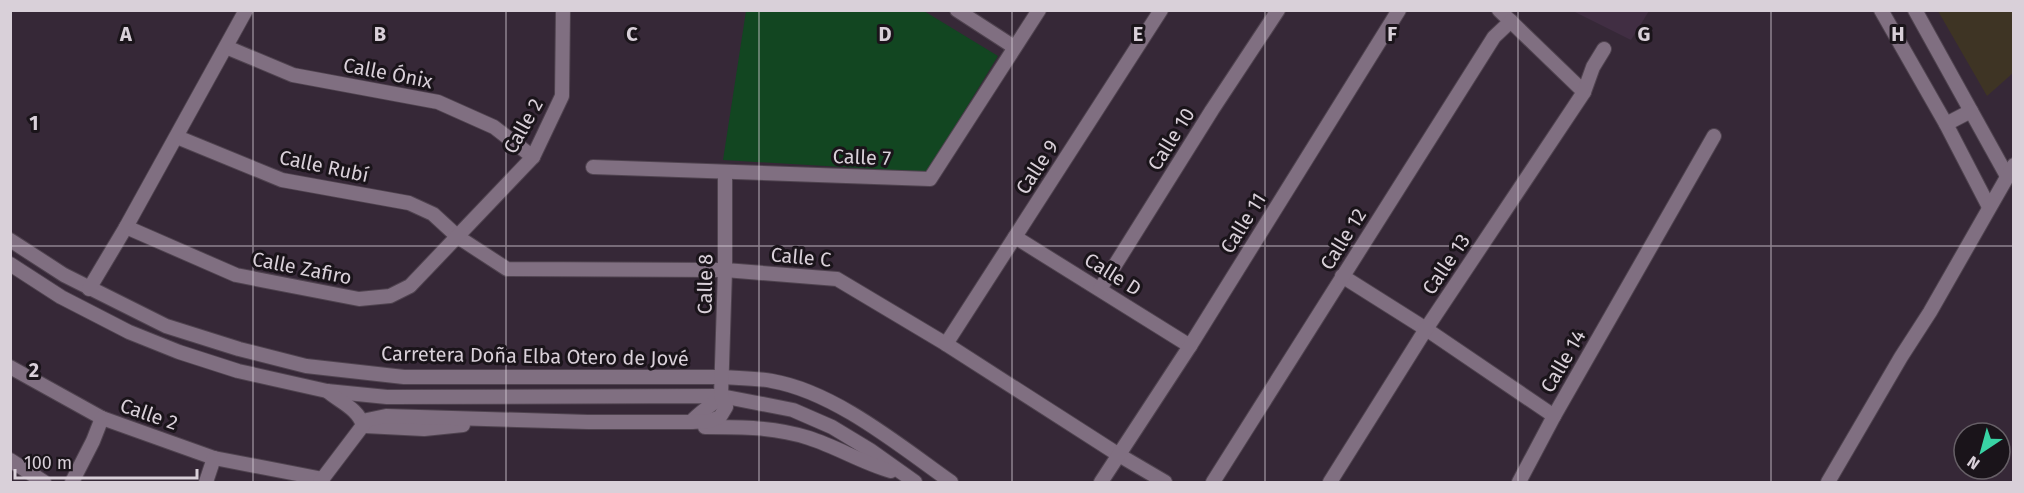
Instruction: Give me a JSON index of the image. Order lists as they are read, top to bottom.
{
  "streets": {
    "street": [
      "Calle Ónix",
      "Calle 2",
      "Calle 10",
      "Calle 7",
      "Calle Rubí",
      "Calle 9",
      "Calle 11",
      "Calle 12",
      "Calle C",
      "Calle 13",
      "Calle Zafiro",
      "Calle D",
      "Calle 8",
      "Carretera Doña Elba Otero de Jové",
      "Calle 14"
    ]
  },
  "crossings": [
    ["Calle Ónix", "Calle 2"],
    ["Calle 2", "Calle Rubí"],
    ["Calle 2", "Calle C"],
    ["Calle 2", "Calle Zafiro"],
    ["Calle 10", "Calle D"],
    ["Calle 7", "Calle 8"],
    ["Calle Rubí", "Calle C"],
    ["Calle Rubí", "Calle Zafiro"],
    ["Calle 9", "Calle C"],
    ["Calle 9", "Calle D"],
    ["Calle 11", "Calle C"],
    ["Calle 11", "Calle D"],
    ["Calle 12", "Calle 14"],
    ["Calle C", "Calle Zafiro"],
    ["Calle C", "Calle 8"],
    ["Calle 13", "Calle 14"],
    ["Calle 8", "Carretera Doña Elba Otero de Jové"]
  ],
  "scale_bar": "100 m",
  "north": "bottom left",
  "grid": {
    "columns": [
      "A",
      "B",
      "C",
      "D",
      "E",
      "F",
      "G",
      "H"
    ],
    "rows": ["1", "2"]
  }
}
